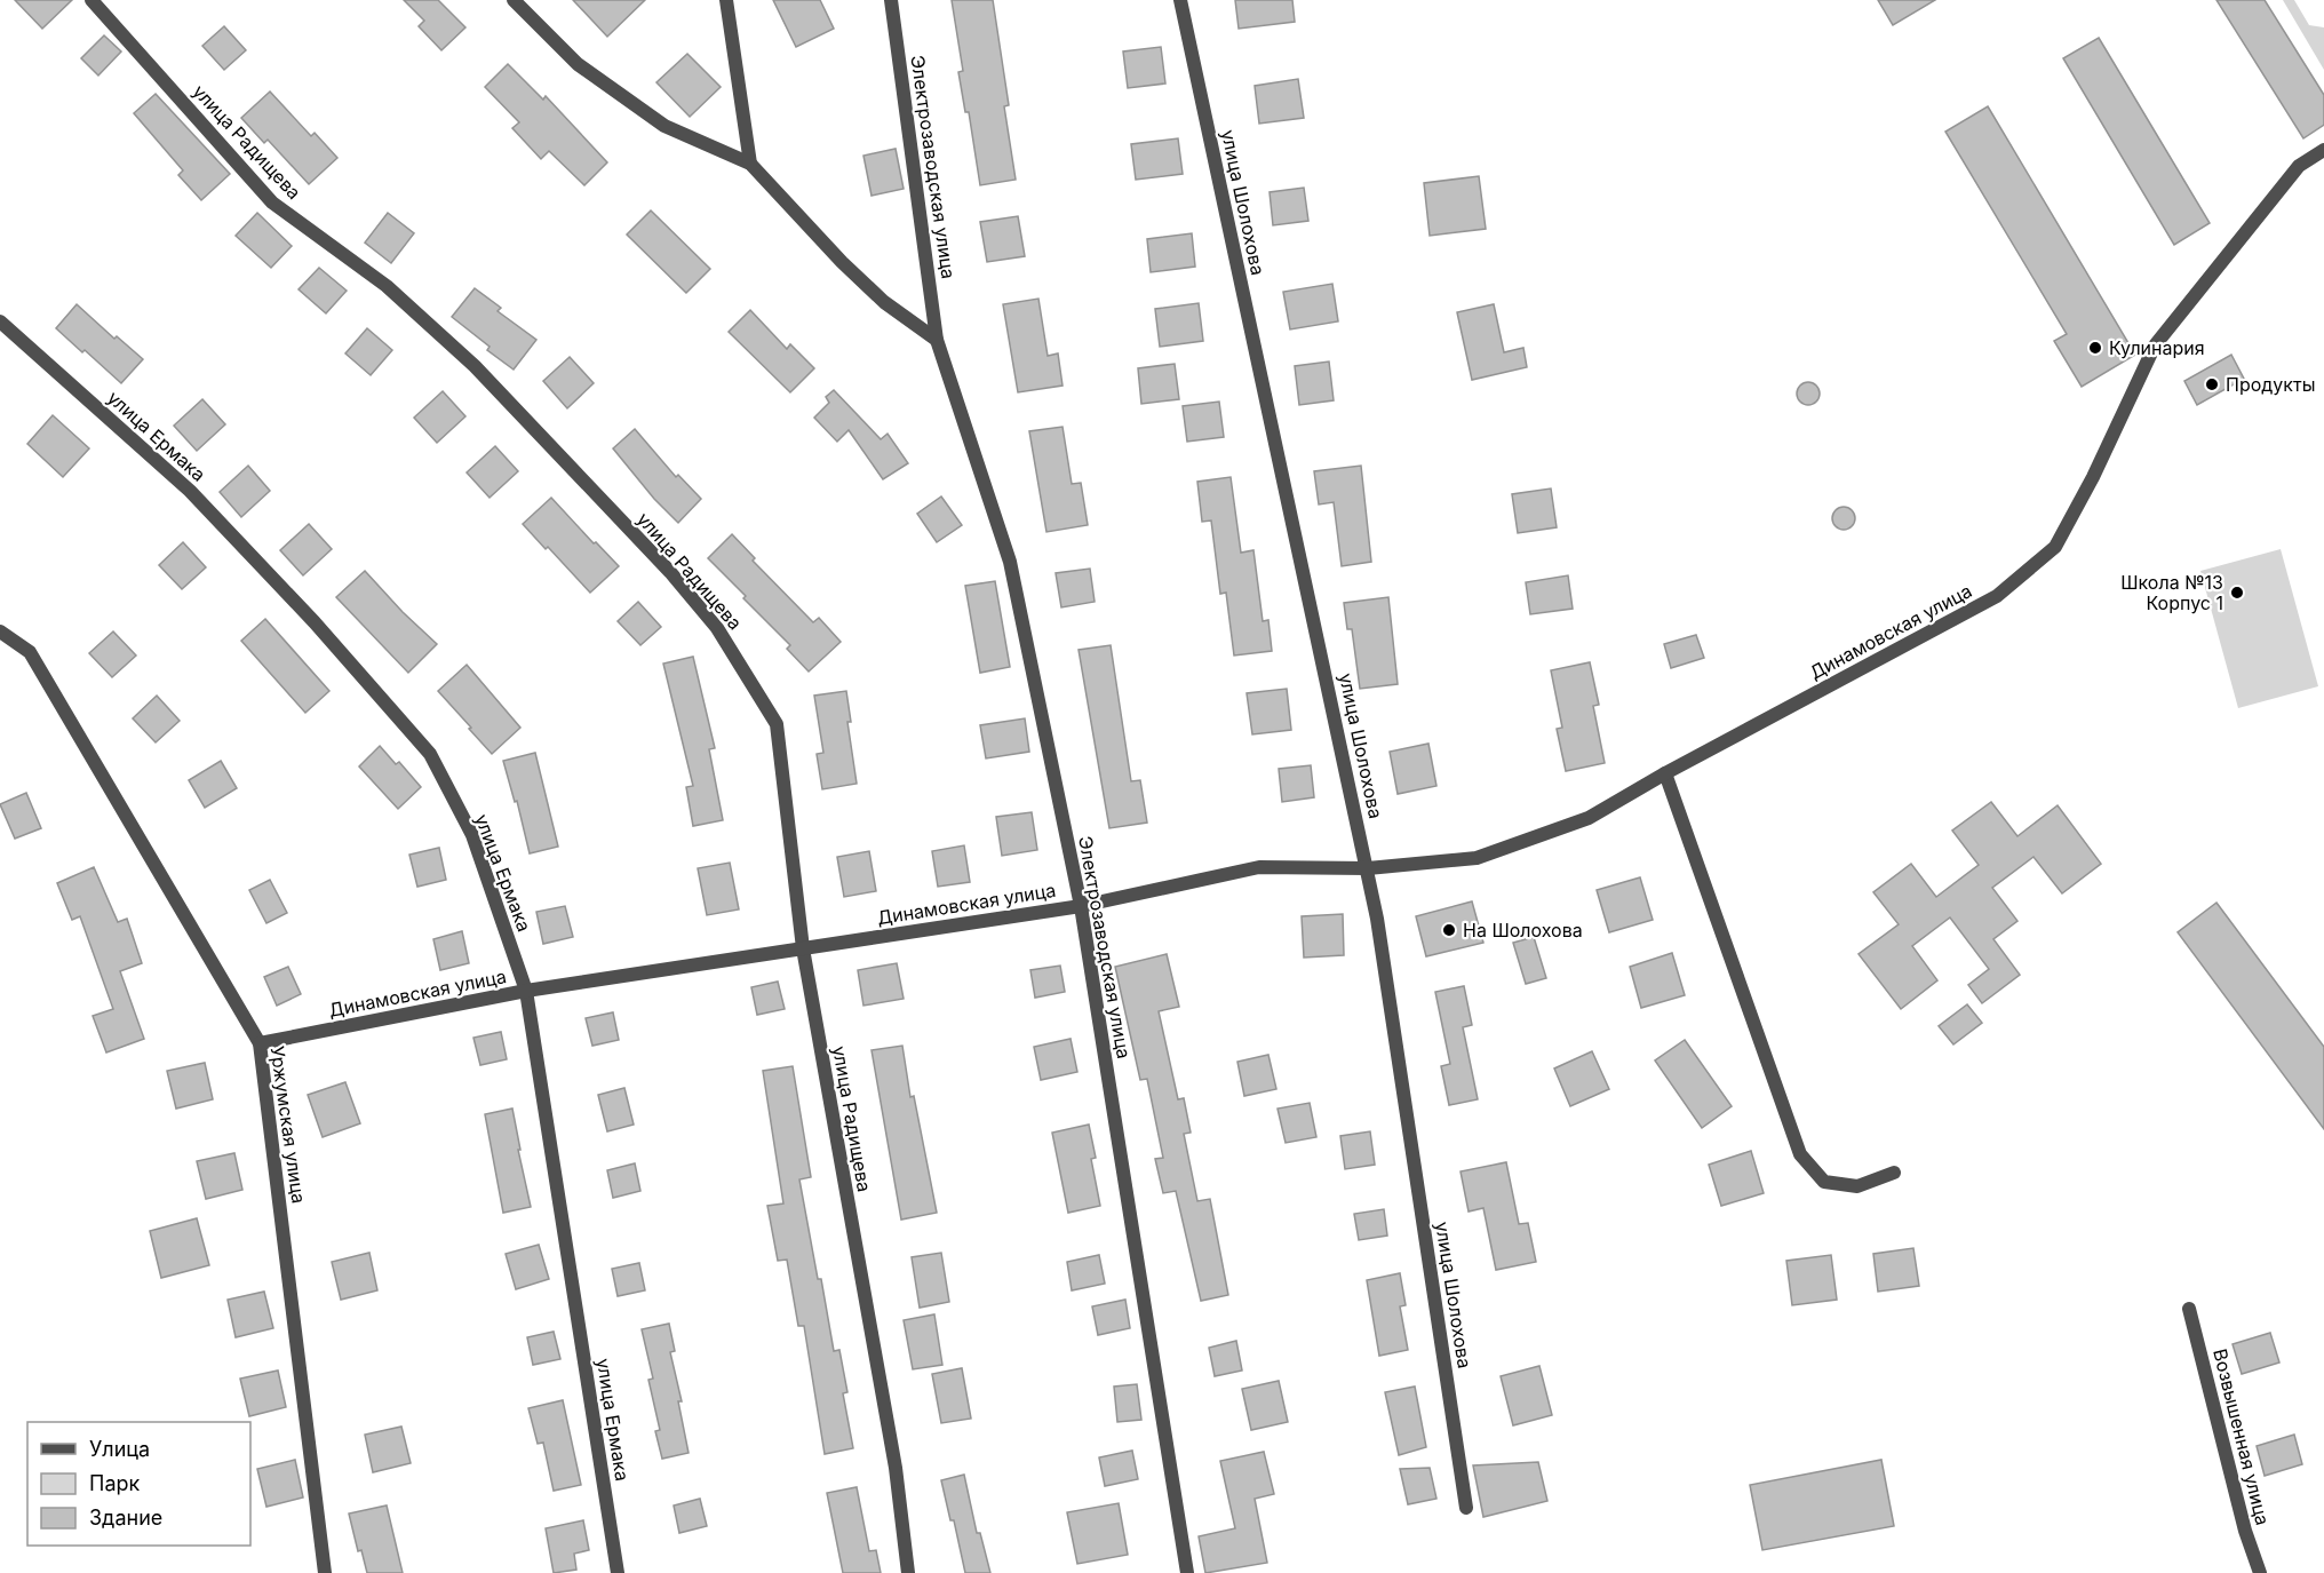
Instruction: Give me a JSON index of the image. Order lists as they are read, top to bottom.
{
  "streets": {
    "street": [
      "улица Радищева",
      "Электрозаводская улица",
      "улица Шолохова",
      "улица Ермака",
      "Динамовская улица",
      "Уржумская улица",
      "Возвышенная улица"
    ]
  },
  "crossings": [
    ["улица Радищева", "Динамовская улица"],
    ["Электрозаводская улица", "Динамовская улица"],
    ["улица Шолохова", "Динамовская улица"],
    ["улица Ермака", "Динамовская улица"],
    ["Динамовская улица", "Уржумская улица"]
  ],
  "places": [
    "Кулинария",
    "Продукты",
    "Школа №13 Корпус 1",
    "На Шолохова"
  ],
  "legend": ["Улица", "Парк", "Здание"]
}
